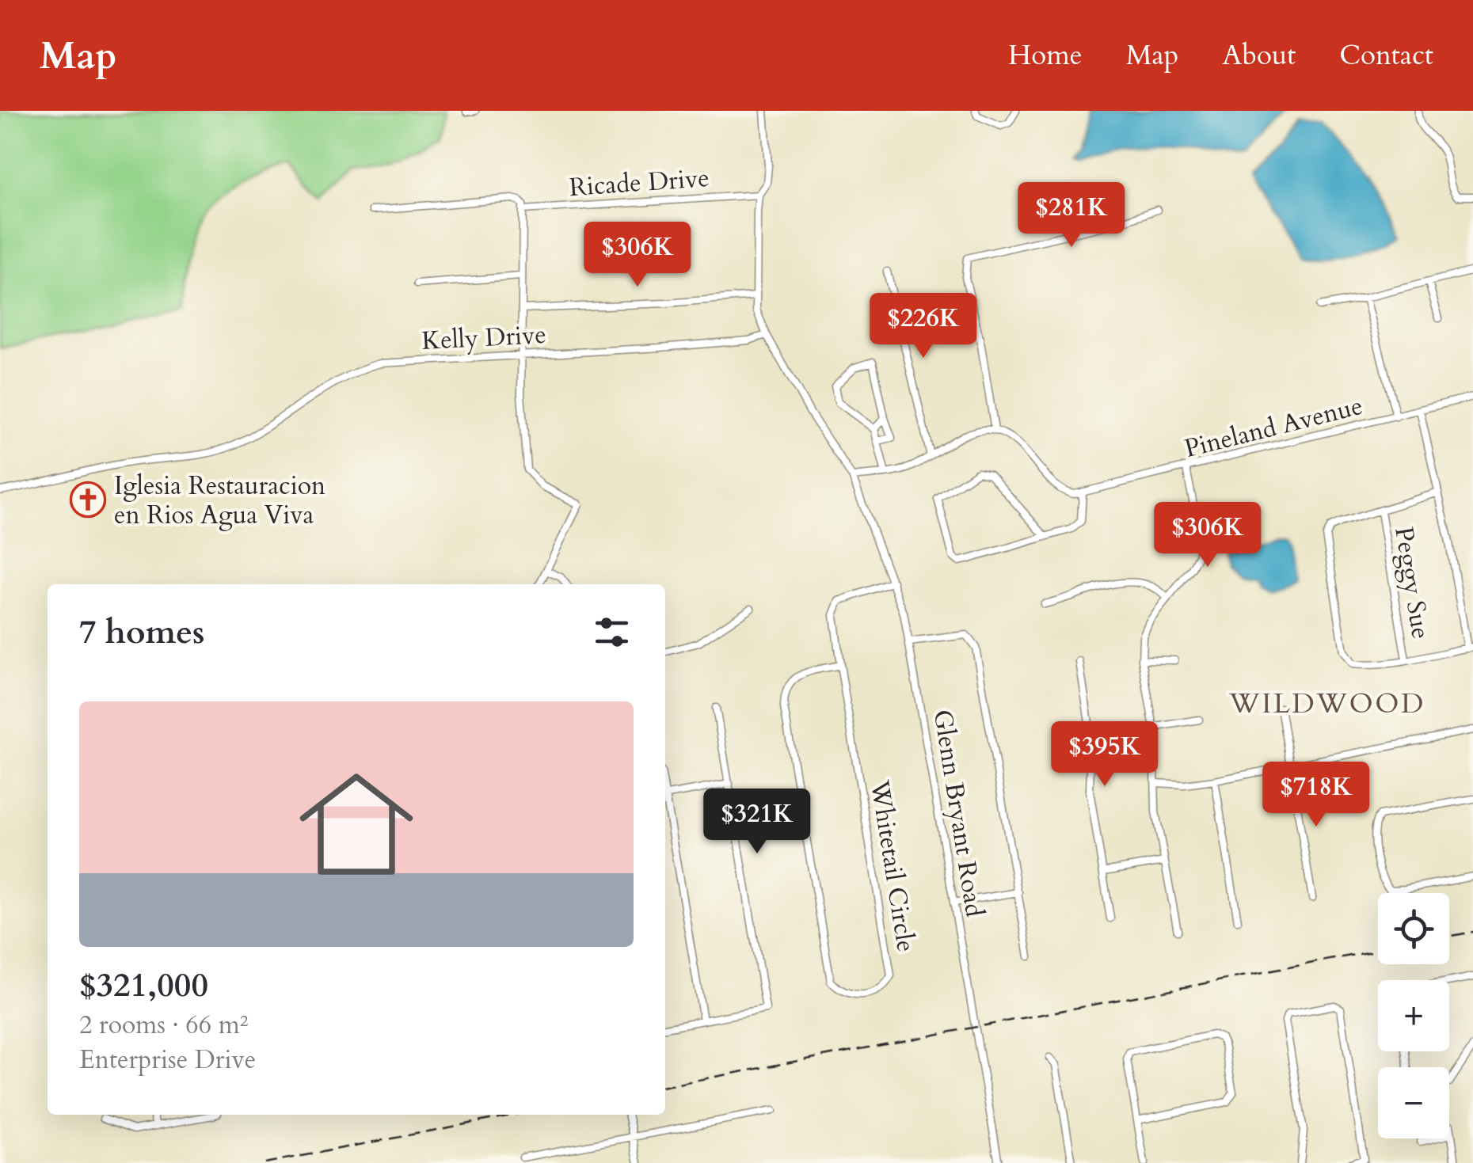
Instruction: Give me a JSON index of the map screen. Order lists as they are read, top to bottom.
{
  "streets": {
    "street": [
      "Ricade Drive",
      "Kelly Drive",
      "Pineland Avenue",
      "Peggy Sue",
      "Glenn Bryant Road",
      "Whitetail Circle"
    ]
  },
  "crossings": [
    ["Glenn Bryant Road", "Whitetail Circle"]
  ],
  "districts": ["WILDWOOD"],
  "places": {
    "church": ["Iglesia Restauracion en Rios Agua Viva"]
  },
  "page": {
    "header": "Map",
    "nav": [
      "Home",
      "Map",
      "About",
      "Contact"
    ],
    "price": [
      "$281K",
      "$306K",
      "$226K",
      "$306K",
      "$395K",
      "$718K",
      "$321K"
    ],
    "heading": "7 homes",
    "list": [
      {
        "name": "$321,000",
        "note": "2 rooms · 66 m² · Enterprise Drive"
      }
    ],
    "map_buttons": ["+", "−"]
  }
}
